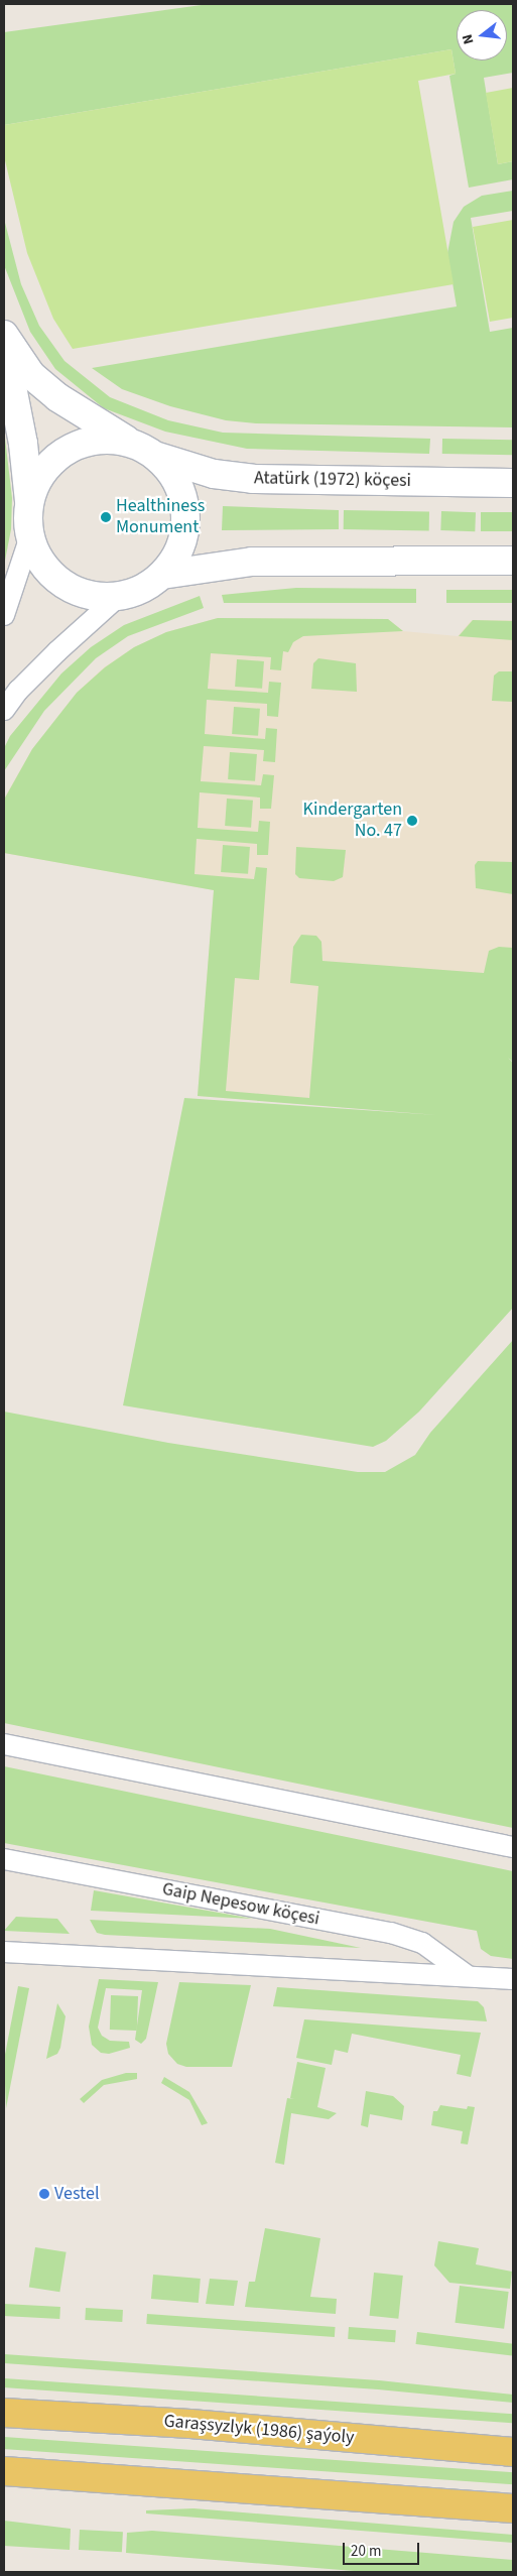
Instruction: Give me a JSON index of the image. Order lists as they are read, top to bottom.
{
  "streets": {
    "main road": ["Atatürk (1972) köçesi", "Garaşsyzlyk (1986) şaýoly"],
    "street": ["Gaip Nepesow köçesi"]
  },
  "places": ["Healthiness Monument", "Kindergarten No. 47", "Vestel"],
  "scale_bar": "20 m",
  "north": "left"
}
